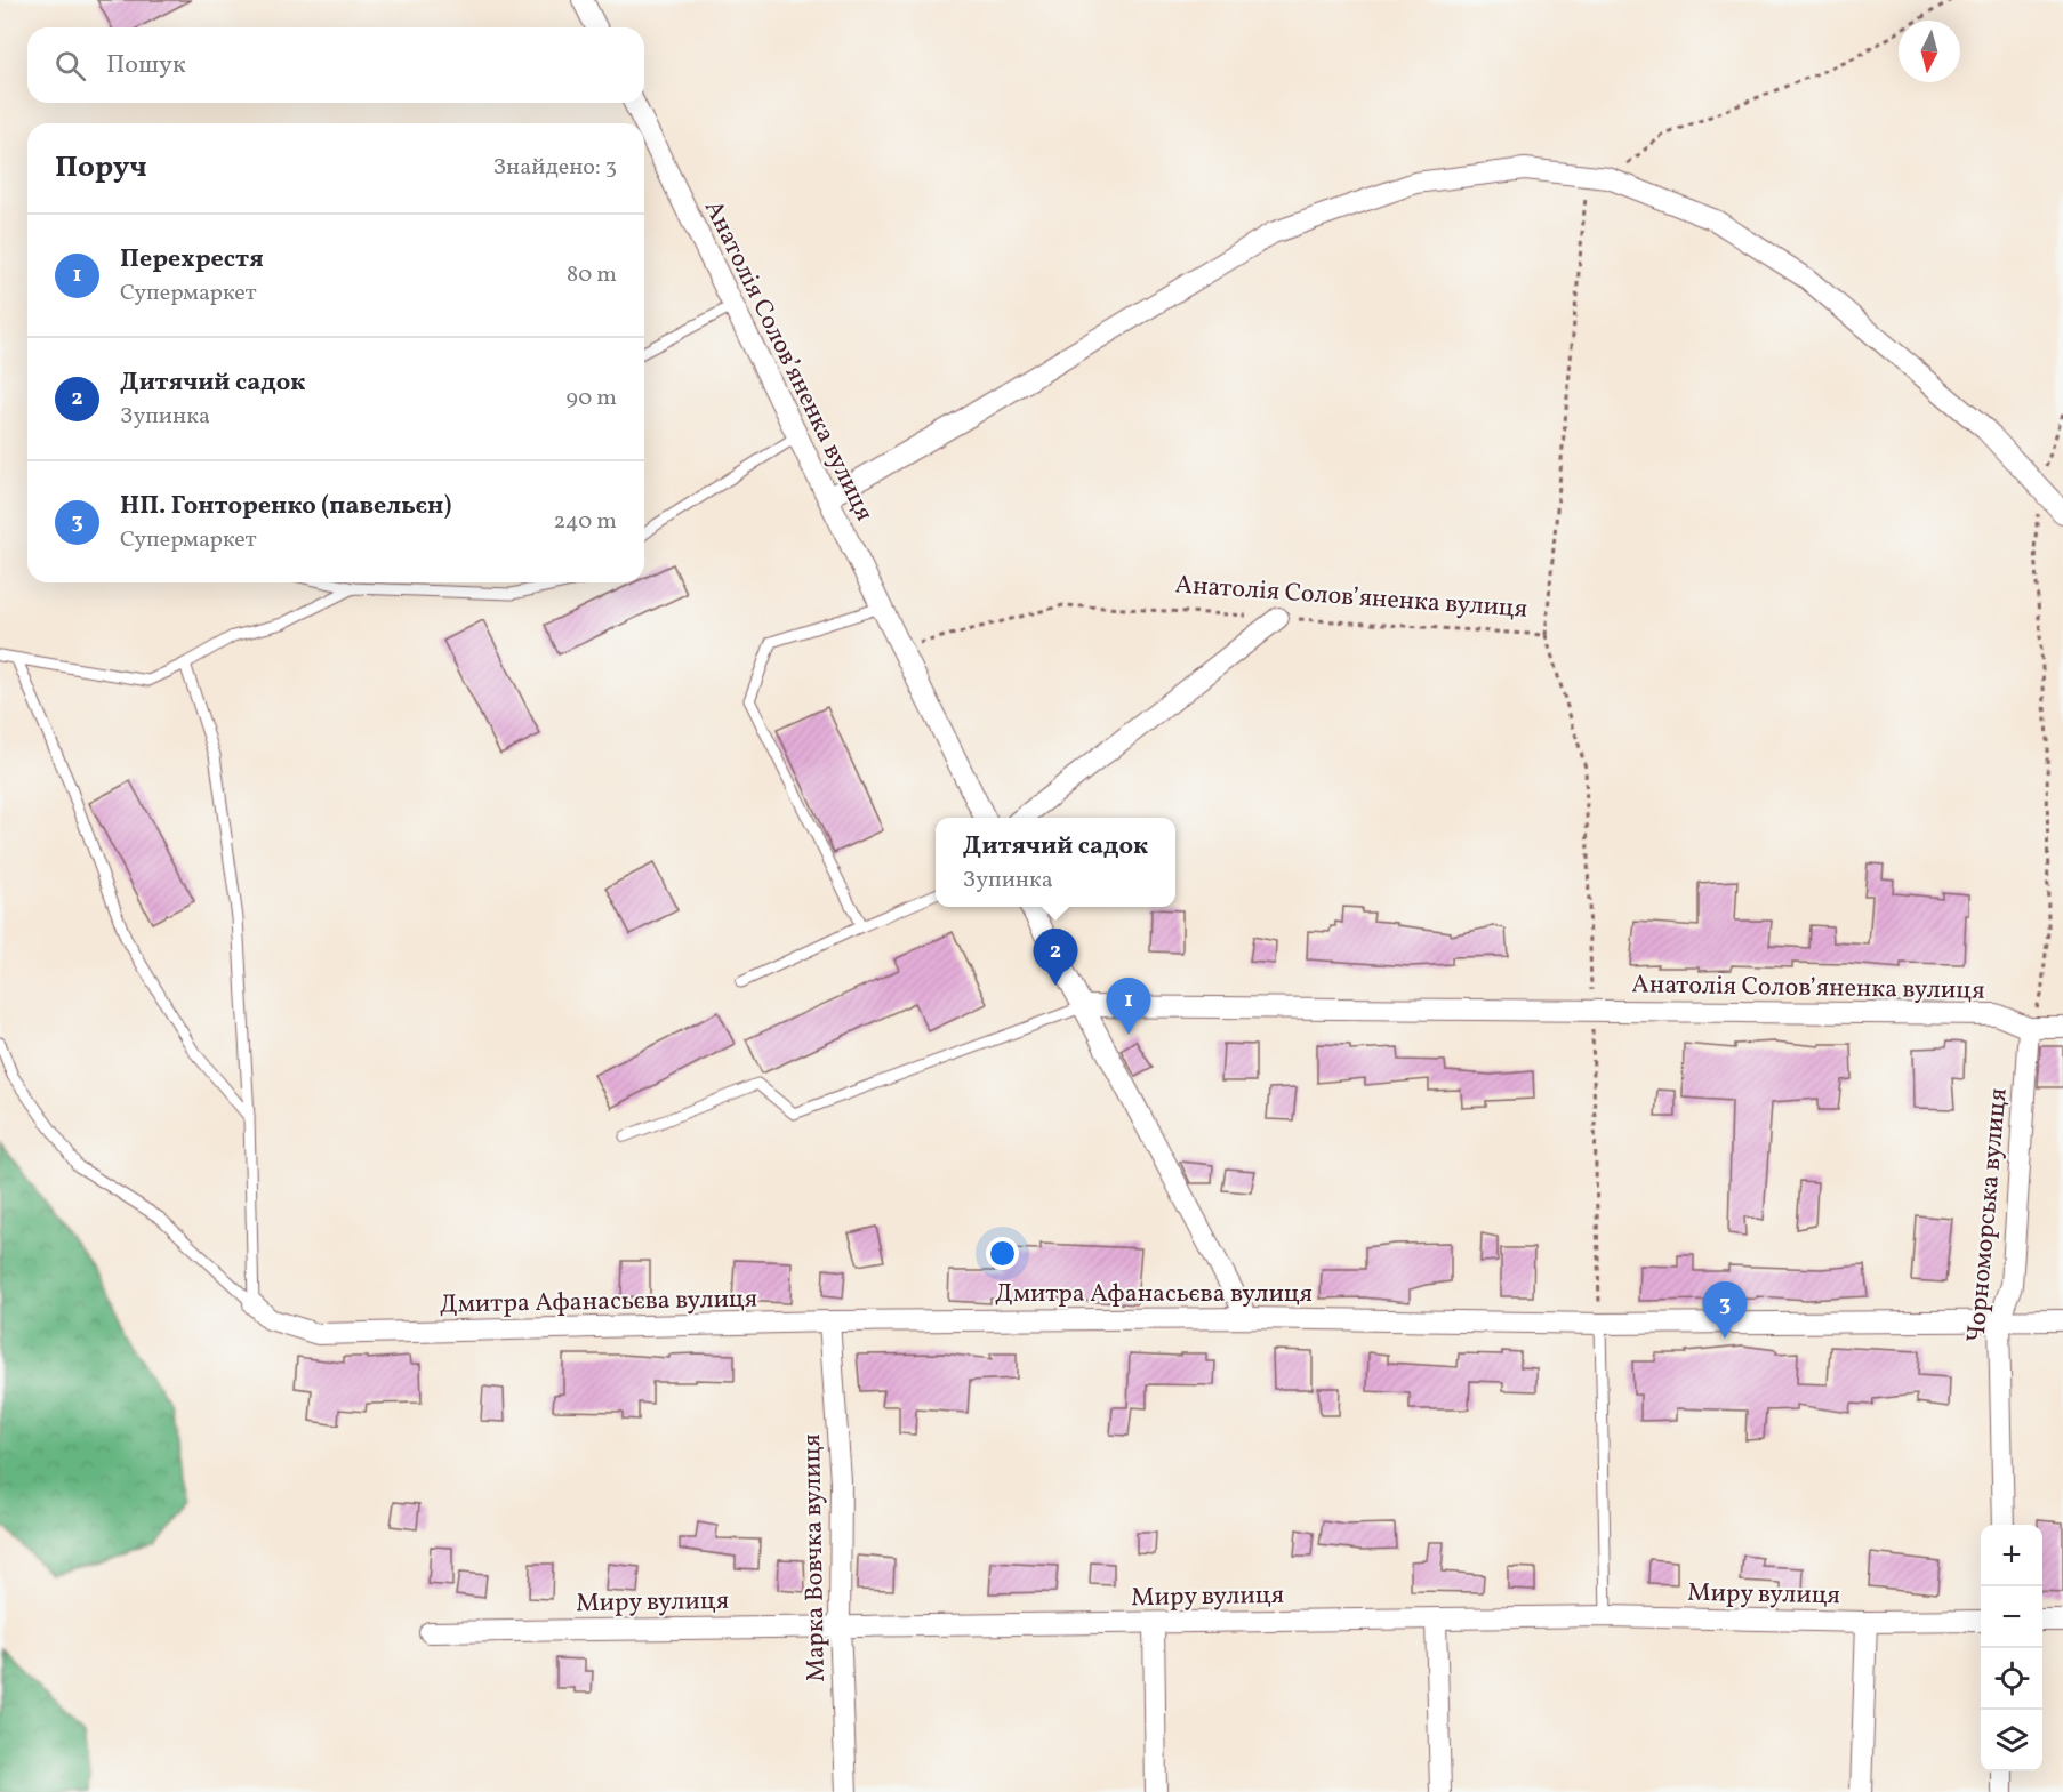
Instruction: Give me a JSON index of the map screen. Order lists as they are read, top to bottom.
{
  "streets": {
    "street": [
      "Анатолія Солов’яненка вулиця",
      "Чорноморська вулиця",
      "Дмитра Афанасьєва вулиця",
      "Марка Вовчка вулиця",
      "Миру вулиця"
    ]
  },
  "crossings": [
    ["Анатолія Солов’яненка вулиця", "Чорноморська вулиця"],
    ["Чорноморська вулиця", "Дмитра Афанасьєва вулиця"],
    ["Дмитра Афанасьєва вулиця", "Марка Вовчка вулиця"],
    ["Марка Вовчка вулиця", "Миру вулиця"]
  ],
  "north": "bottom",
  "page": {
    "search": "Пошук",
    "heading": ["Поруч", "Знайдено: 3"],
    "list": [
      {
        "mark": "1",
        "name": "Перехрестя",
        "note": "Супермаркет",
        "value": "80 m"
      },
      {
        "mark": "2",
        "name": "Дитячий садок",
        "note": "Зупинка",
        "value": "90 m"
      },
      {
        "mark": "3",
        "name": "НП. Гонторенко (павельєн)",
        "note": "Супермаркет",
        "value": "240 m"
      }
    ],
    "popup": ["Дитячий садок", "Зупинка"],
    "pins": ["2", "1", "3"],
    "map_buttons": ["+", "−"]
  }
}
